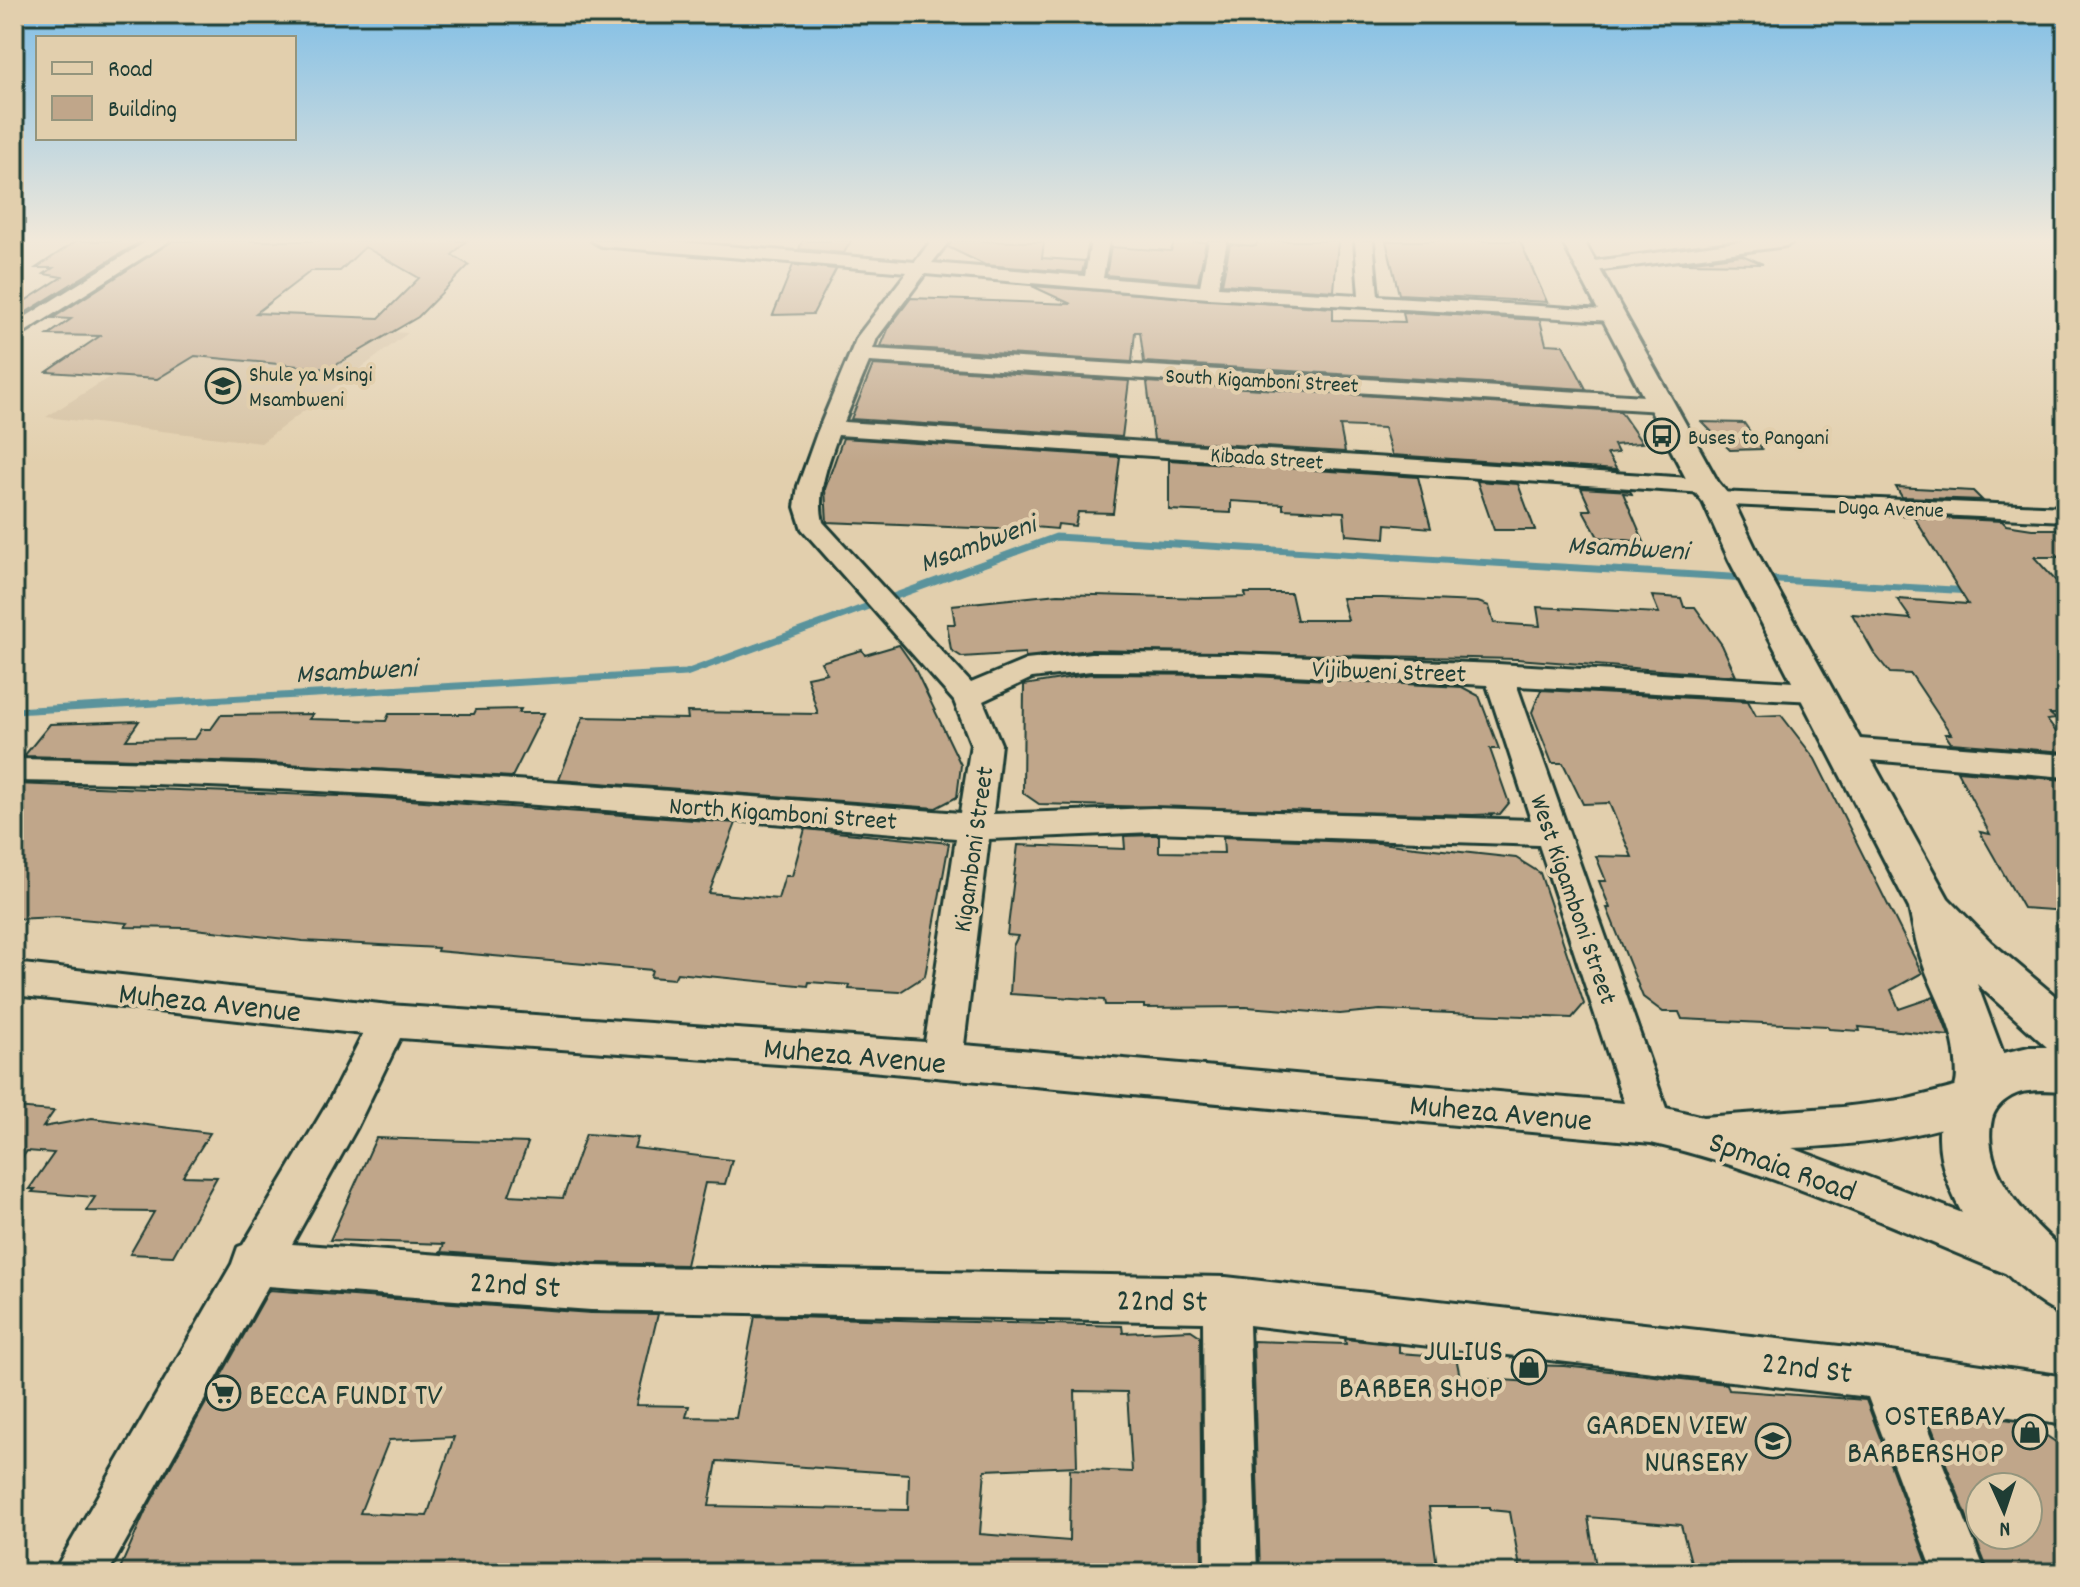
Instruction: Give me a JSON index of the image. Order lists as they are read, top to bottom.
{
  "streets": {
    "street": [
      "South Kigamboni Street",
      "Kibada Street",
      "Duga Avenue",
      "Vijibweni Street",
      "North Kigamboni Street",
      "Kigamboni Street",
      "West Kigamboni Street",
      "Muheza Avenue",
      "Spmaia Road",
      "22nd St"
    ]
  },
  "crossings": [
    ["Kibada Street", "Duga Avenue"],
    ["Kibada Street", "Kigamboni Street"],
    ["Vijibweni Street", "Kigamboni Street"],
    ["Vijibweni Street", "West Kigamboni Street"],
    ["North Kigamboni Street", "Kigamboni Street"],
    ["North Kigamboni Street", "West Kigamboni Street"],
    ["Kigamboni Street", "Muheza Avenue"],
    ["West Kigamboni Street", "Muheza Avenue"],
    ["Muheza Avenue", "Spmaia Road"]
  ],
  "water": ["Msambweni"],
  "places": {
    "school or university": ["Shule ya Msingi Msambweni", "GARDEN VIEW NURSERY"],
    "bus stop": ["Buses to Pangani"],
    "shop": ["JULIUS BARBER SHOP", "OSTERBAY BARBERSHOP"],
    "supermarket": ["BECCA FUNDI TV"]
  },
  "legend": ["Road", "Building"],
  "north": "bottom"
}
